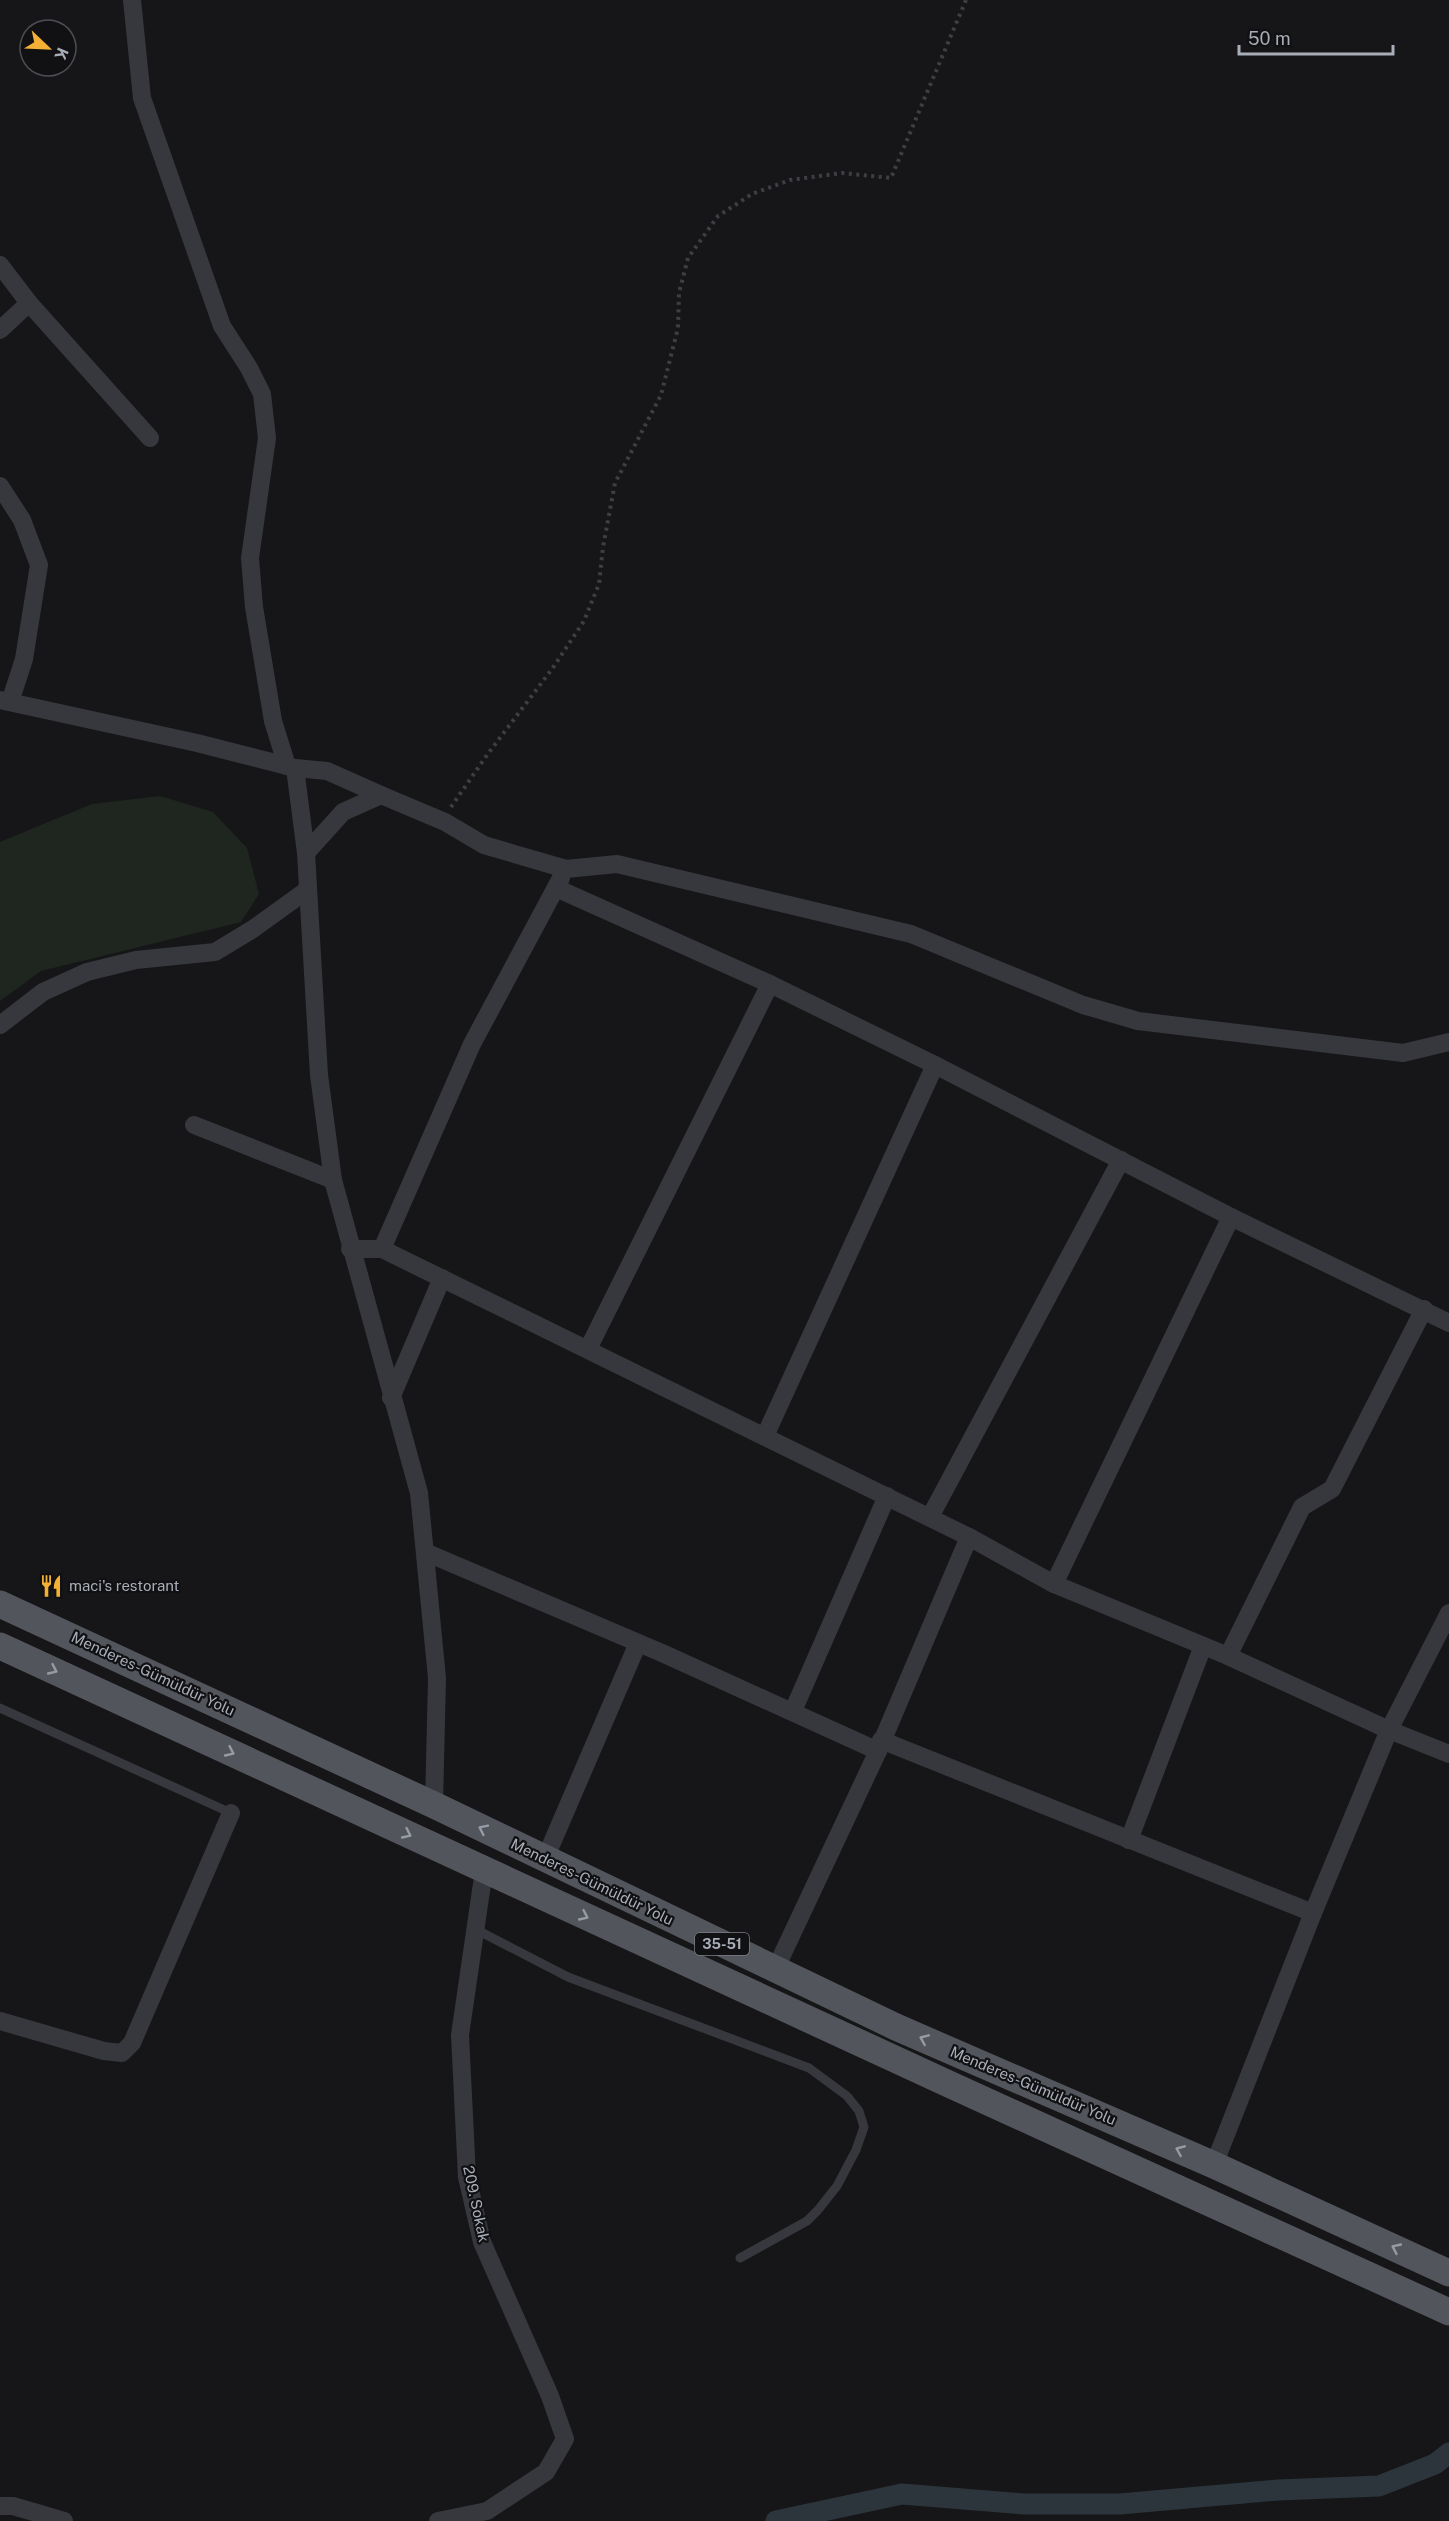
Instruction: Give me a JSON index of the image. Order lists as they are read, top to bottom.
{
  "streets": {
    "main road": ["Menderes-Gümüldür Yolu", "35-51"],
    "street": ["209. Sokak"]
  },
  "crossings": [
    ["Menderes-Gümüldür Yolu", "209. Sokak"]
  ],
  "places": {
    "restaurant": ["maci's restorant"]
  },
  "scale_bar": "50 m",
  "north": "bottom right"
}
